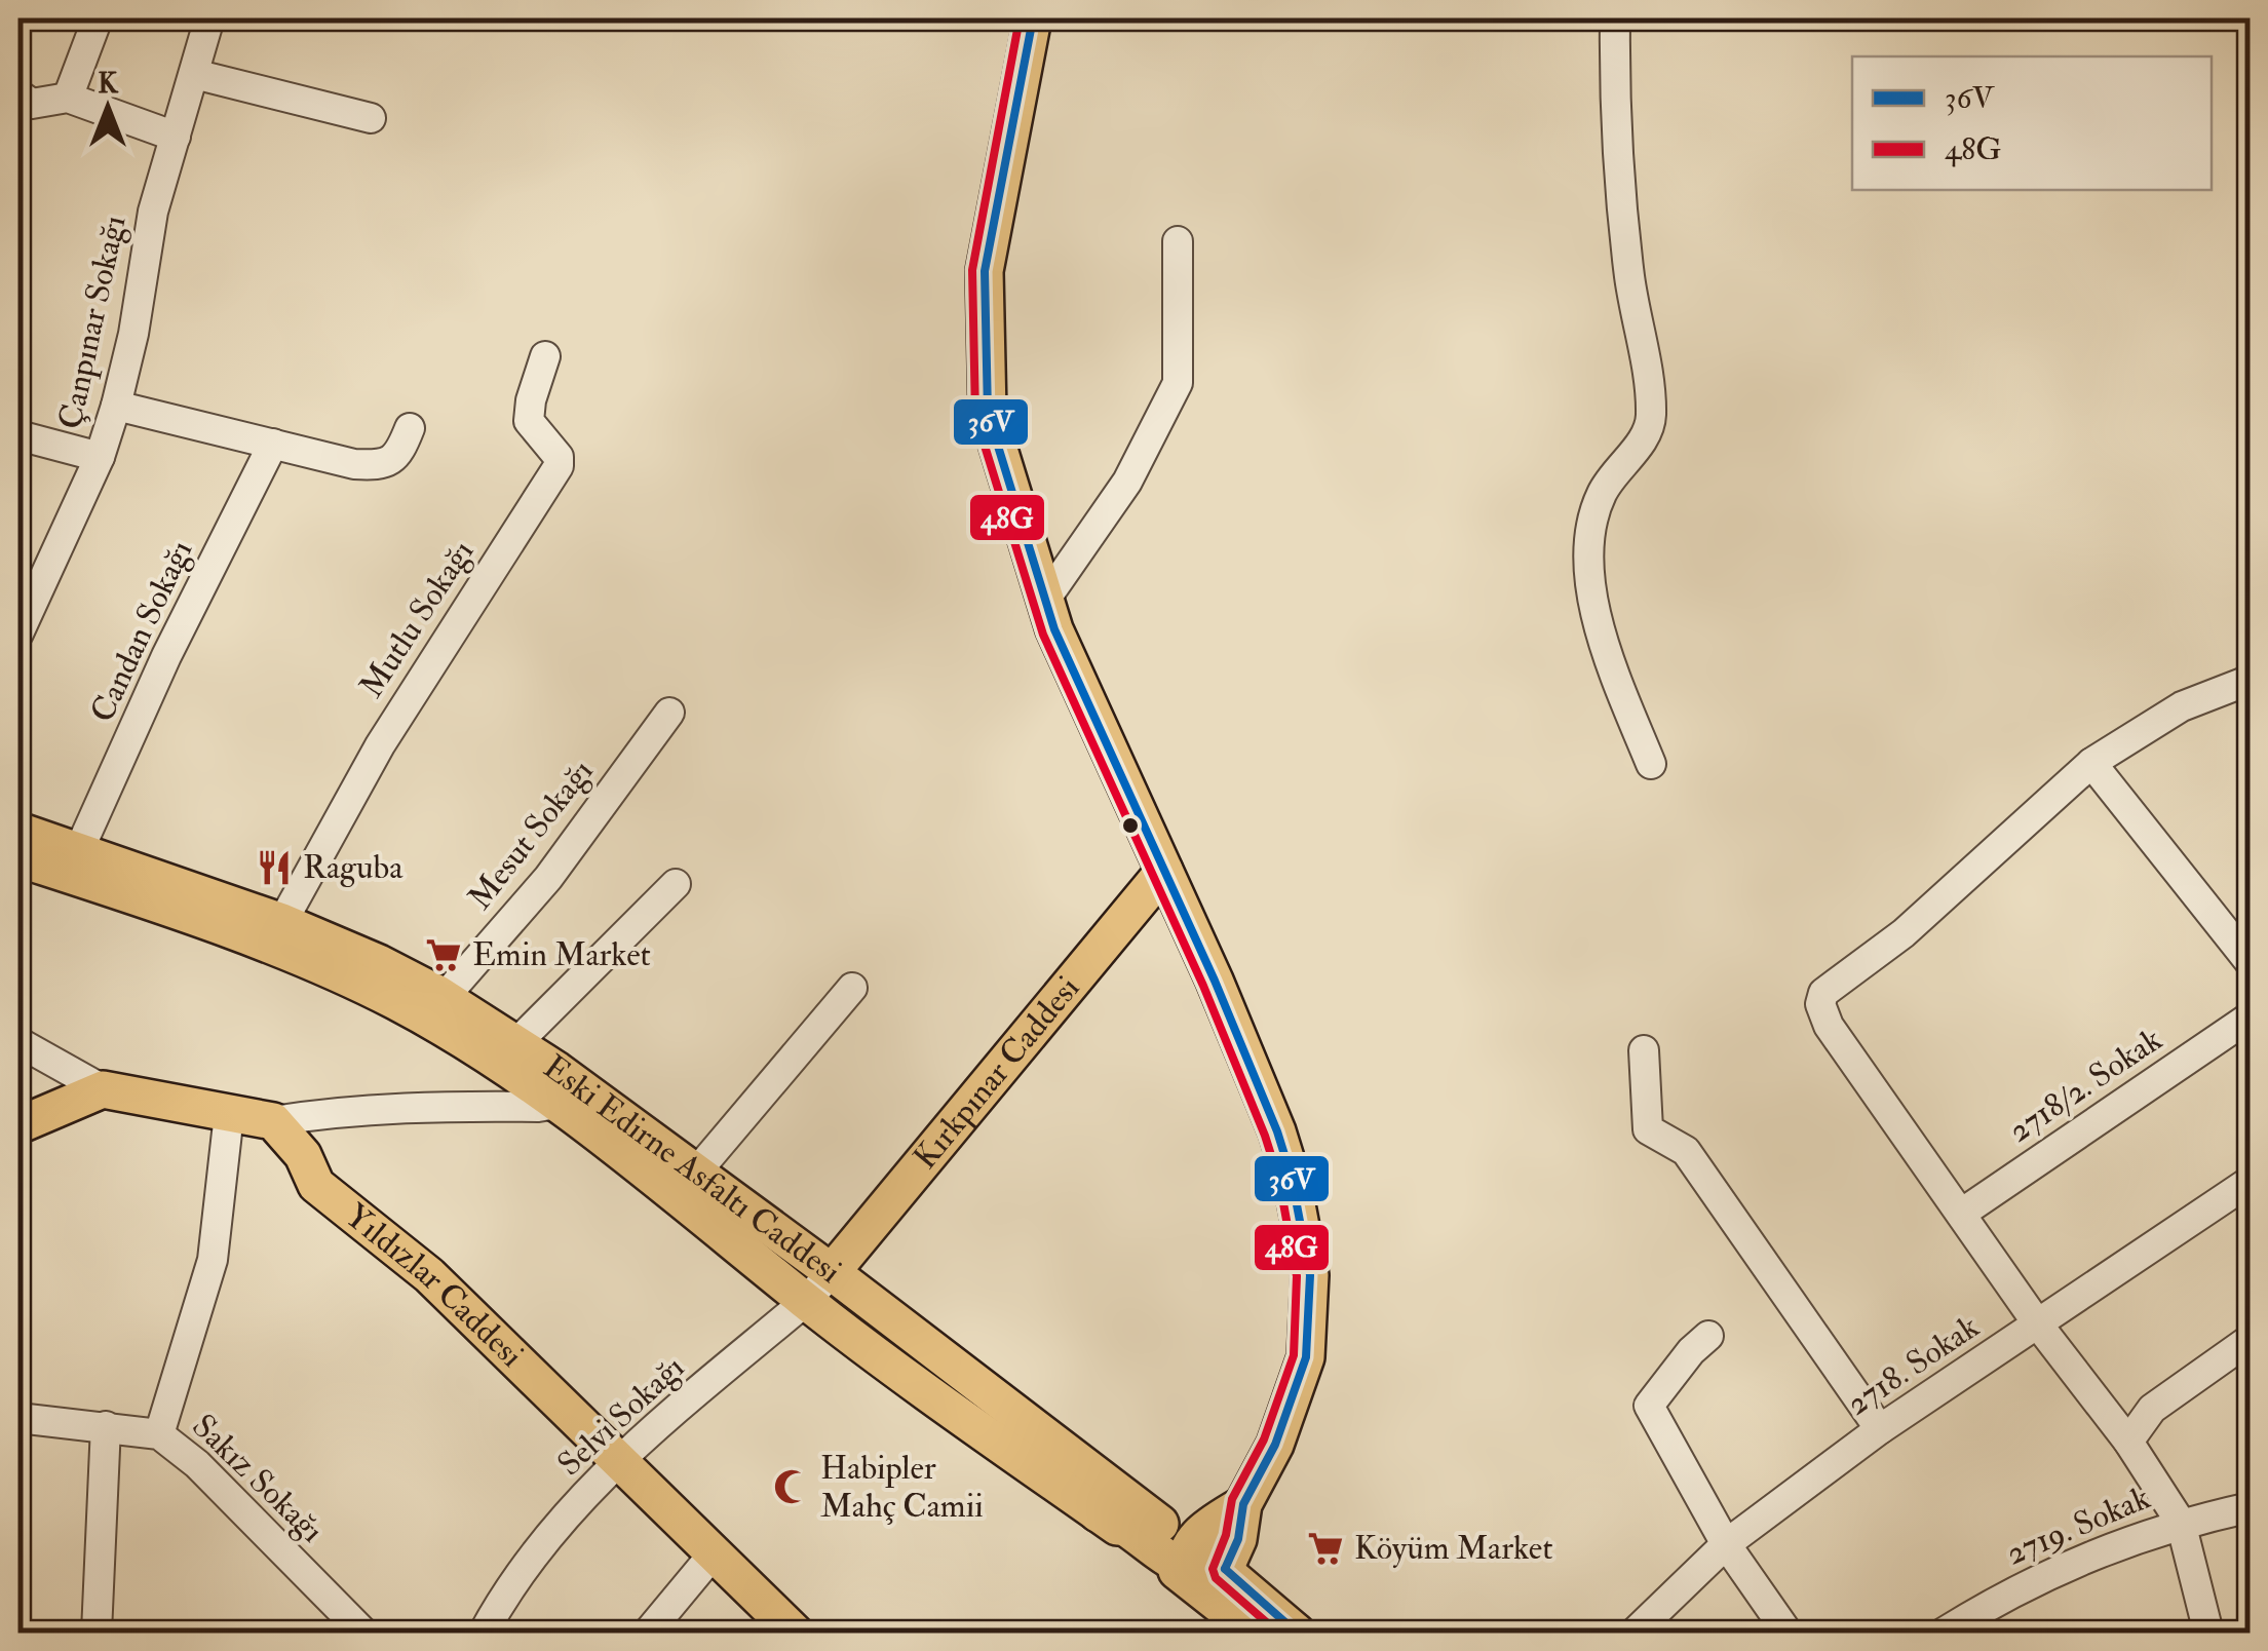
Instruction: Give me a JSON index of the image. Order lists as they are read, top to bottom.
{
  "streets": {
    "main road": ["Kırkpınar Caddesi", "Eski Edirne Asfaltı Caddesi", "Yıldızlar Caddesi"],
    "street": [
      "Çanpınar Sokağı",
      "Mutlu Sokağı",
      "Candan Sokağı",
      "Mesut Sokağı",
      "2718/2. Sokak",
      "2718. Sokak",
      "Selvi Sokağı",
      "Sakız Sokağı",
      "2719. Sokak"
    ]
  },
  "crossings": [
    ["Mutlu Sokağı", "Eski Edirne Asfaltı Caddesi"],
    ["Candan Sokağı", "Eski Edirne Asfaltı Caddesi"],
    ["Mesut Sokağı", "Eski Edirne Asfaltı Caddesi"],
    ["Kırkpınar Caddesi", "Eski Edirne Asfaltı Caddesi"],
    ["Kırkpınar Caddesi", "Selvi Sokağı"],
    ["Eski Edirne Asfaltı Caddesi", "Selvi Sokağı"],
    ["Yıldızlar Caddesi", "Selvi Sokağı"]
  ],
  "places": {
    "restaurant": ["Raguba"],
    "supermarket": ["Emin Market", "Köyüm Market"],
    "mosque": ["Habipler Mahç Camii"]
  },
  "lines": ["transit line 36V", "transit line 48G"],
  "legend": ["36V", "48G"],
  "north": "top"
}
